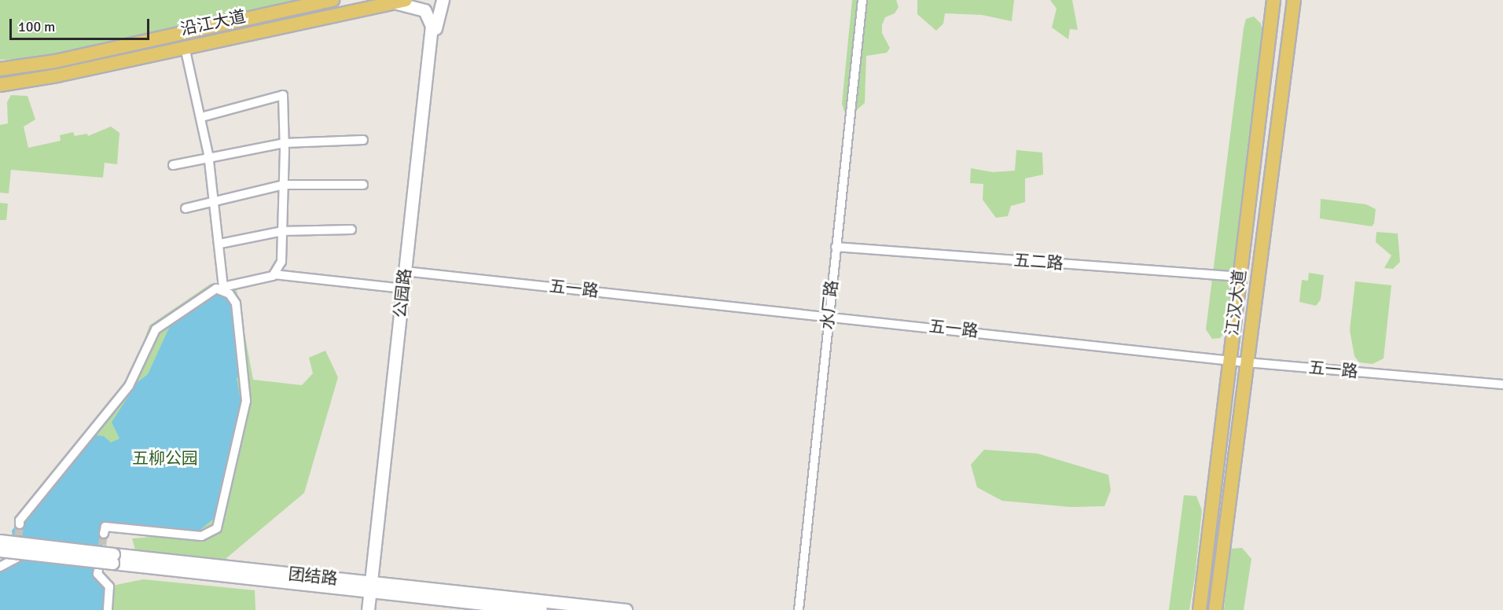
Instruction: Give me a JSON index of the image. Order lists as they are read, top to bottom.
{
  "streets": {
    "main road": ["沿江大道", "江汉大道"],
    "street": [
      "五二路",
      "五一路",
      "公园路",
      "水厂路",
      "团结路"
    ]
  },
  "crossings": [
    ["沿江大道", "公园路"],
    ["五二路", "江汉大道"],
    ["五二路", "水厂路"],
    ["五一路", "公园路"],
    ["五一路", "江汉大道"],
    ["五一路", "水厂路"],
    ["公园路", "团结路"]
  ],
  "parks": ["五柳公园"],
  "scale_bar": "100 m"
}
